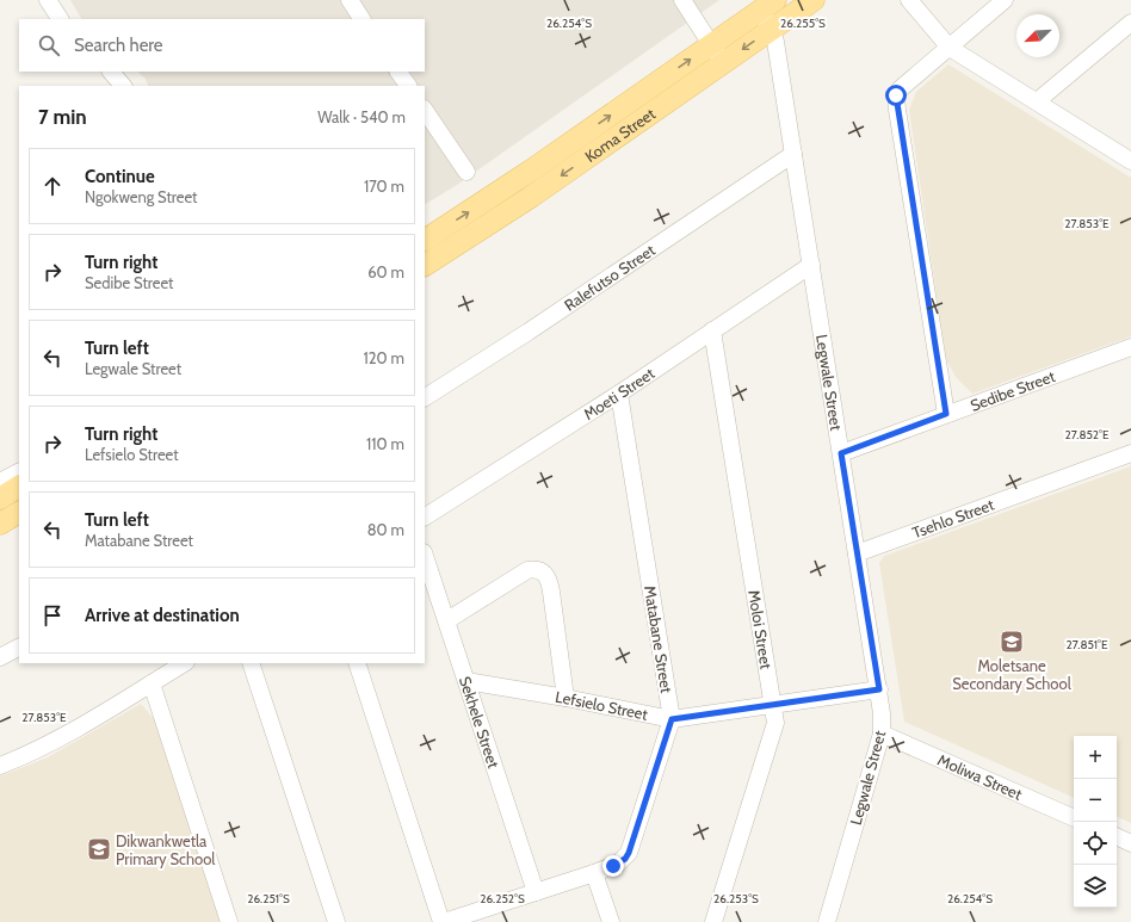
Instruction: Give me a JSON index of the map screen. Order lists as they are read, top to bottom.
{
  "streets": {
    "main road": ["Koma Street"],
    "street": [
      "Ralefutso Street",
      "Legwale Street",
      "Sedibe Street",
      "Moeti Street",
      "Tsehlo Street",
      "Moloi Street",
      "Matabane Street",
      "Lefsielo Street",
      "Sekhele Street",
      "Moliwa Street"
    ]
  },
  "crossings": [
    ["Koma Street", "Legwale Street"],
    ["Ralefutso Street", "Legwale Street"],
    ["Legwale Street", "Sedibe Street"],
    ["Legwale Street", "Moeti Street"],
    ["Legwale Street", "Tsehlo Street"],
    ["Legwale Street", "Lefsielo Street"],
    ["Legwale Street", "Moliwa Street"],
    ["Moeti Street", "Moloi Street"],
    ["Moeti Street", "Matabane Street"],
    ["Moloi Street", "Lefsielo Street"],
    ["Matabane Street", "Lefsielo Street"],
    ["Matabane Street", "Sekhele Street"],
    ["Lefsielo Street", "Sekhele Street"]
  ],
  "places": {
    "school or university": ["Moletsane Secondary School", "Dikwankwetla Primary School"]
  },
  "north": "bottom left",
  "page": {
    "search": "Search here",
    "heading": ["7 min", "Walk · 540 m"],
    "list": [
      ["Continue", "Ngokweng Street", "170 m"],
      ["Turn right", "Sedibe Street", "60 m"],
      ["Turn left", "Legwale Street", "120 m"],
      ["Turn right", "Lefsielo Street", "110 m"],
      ["Turn left", "Matabane Street", "80 m"],
      "Arrive at destination"
    ],
    "map_buttons": ["+", "−"]
  },
  "coordinates": [
    "26.255°S",
    "26.254°S",
    "27.853°E",
    "27.852°E",
    "27.851°E",
    "26.251°S",
    "26.252°S",
    "26.253°S"
  ]
}
